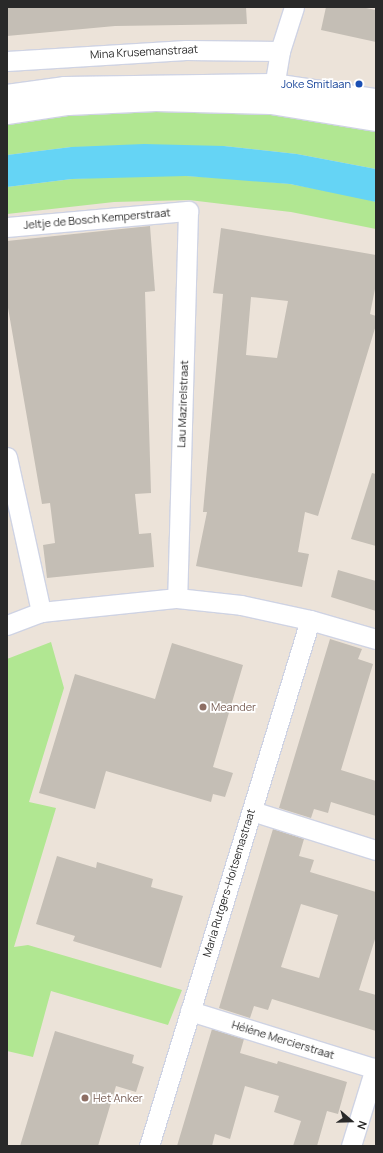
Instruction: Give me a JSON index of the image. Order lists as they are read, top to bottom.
{
  "streets": {
    "street": [
      "Mina Krusemanstraat",
      "Jeltje de Bosch Kemperstraat",
      "Lau Mazirelstraat",
      "Maria Rutgers-Hoitsemastraat",
      "Hélène Mercierstraat"
    ]
  },
  "crossings": [
    ["Jeltje de Bosch Kemperstraat", "Lau Mazirelstraat"],
    ["Maria Rutgers-Hoitsemastraat", "Hélène Mercierstraat"]
  ],
  "places": ["Joke Smitlaan", "Meander", "Het Anker"],
  "north": "right"
}
